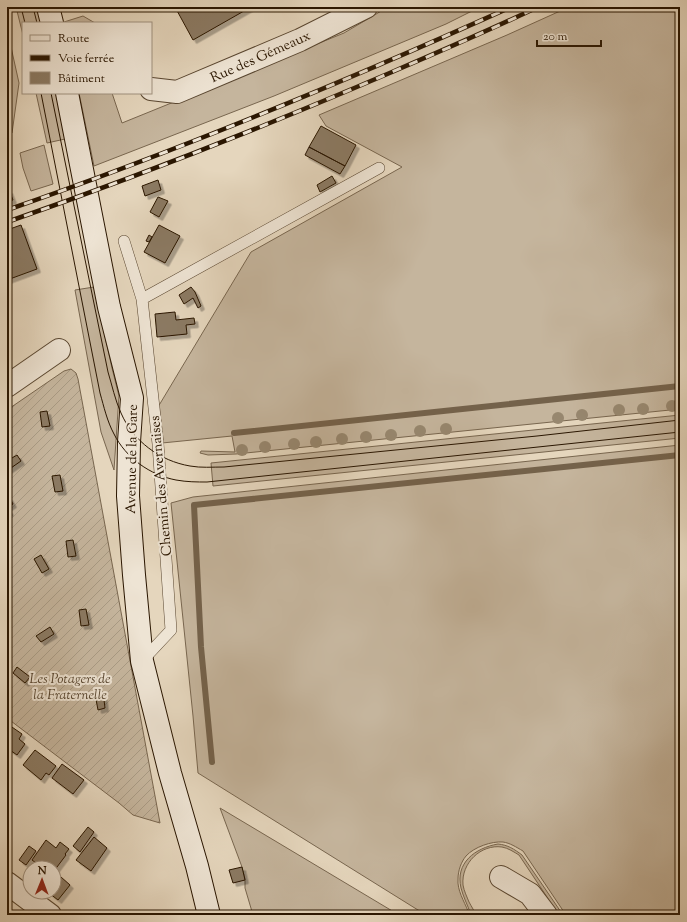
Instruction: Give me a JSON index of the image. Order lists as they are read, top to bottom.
{
  "streets": {
    "main road": ["Rue des Gémeaux", "Avenue de la Gare"],
    "lane": ["Chemin des Avernaises"]
  },
  "crossings": [
    ["Avenue de la Gare", "Chemin des Avernaises"]
  ],
  "parks": ["Les Potagers de la Fraternelle"],
  "legend": ["Route", "Voie ferrée", "Bâtiment"],
  "scale_bar": "20 m",
  "north": "top"
}
